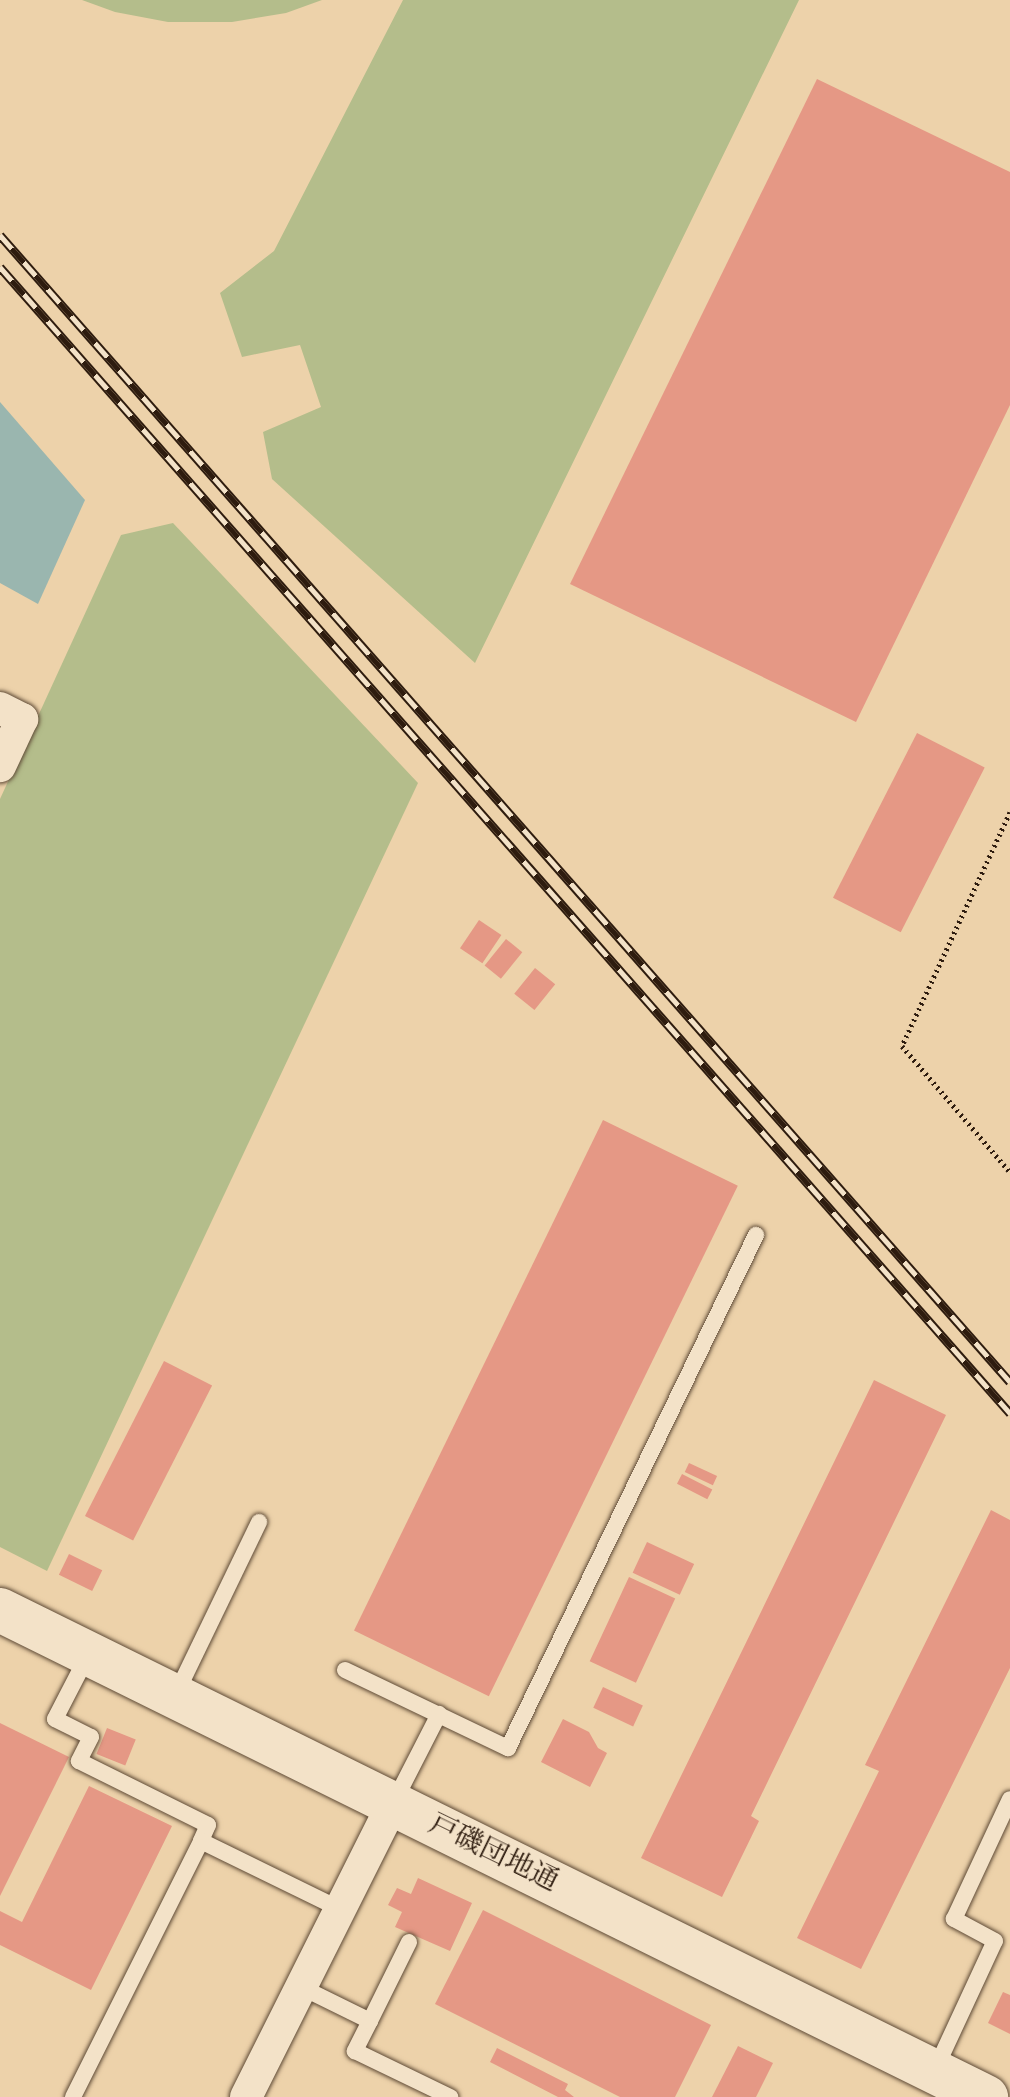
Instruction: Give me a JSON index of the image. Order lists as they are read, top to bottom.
{
  "streets": {
    "street": ["戸磯団地通"]
  }
}
